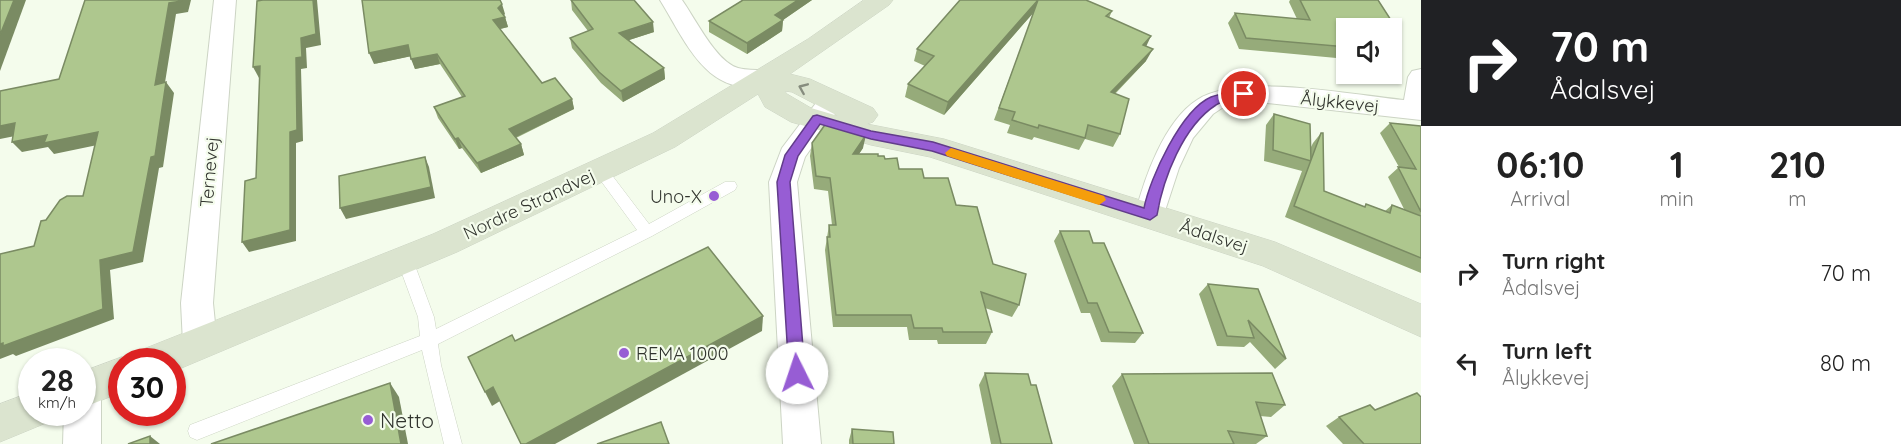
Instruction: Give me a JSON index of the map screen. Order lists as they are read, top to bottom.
{
  "streets": {
    "street": [
      "Ålykkevej",
      "Ternevej",
      "Nordre Strandvej",
      "Ådalsvej"
    ]
  },
  "crossings": [
    ["Ålykkevej", "Ådalsvej"],
    ["Ternevej", "Nordre Strandvej"],
    ["Nordre Strandvej", "Ådalsvej"]
  ],
  "places": ["Uno-X", "REMA 1000", "Netto"],
  "page": {
    "turn": ["70 m", "Ådalsvej"],
    "eta": [
      "06:10",
      "Arrival",
      "1",
      "min",
      "210",
      "m"
    ],
    "list": [
      {
        "name": "Turn right",
        "note": "Ådalsvej",
        "value": "70 m"
      },
      {
        "name": "Turn left",
        "note": "Ålykkevej",
        "value": "80 m"
      }
    ],
    "speed": "28 km/h",
    "limit": "30"
  }
}
